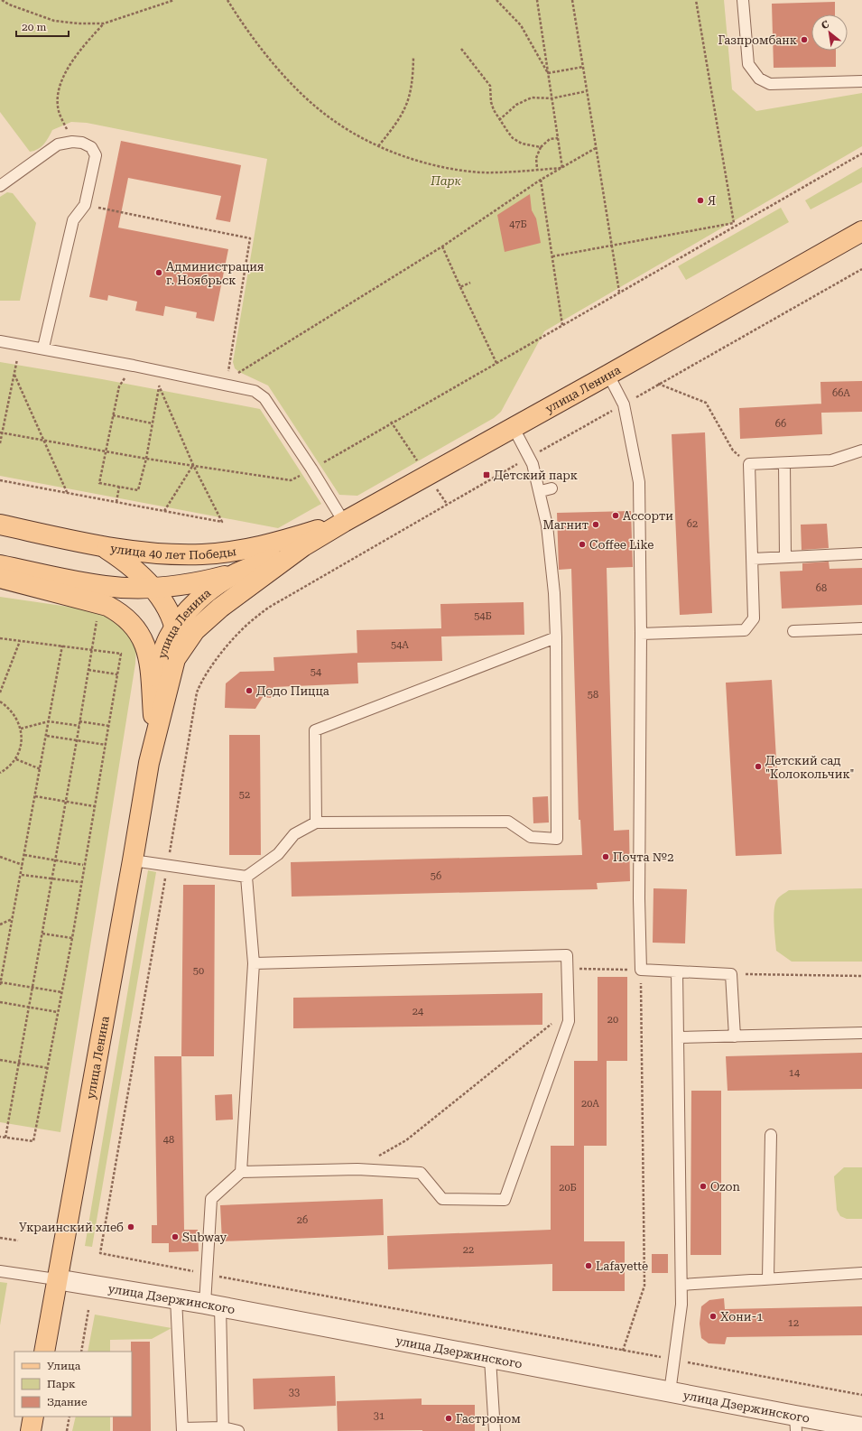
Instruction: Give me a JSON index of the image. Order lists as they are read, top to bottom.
{
  "streets": {
    "main road": ["улица Ленина", "улица 40 лет Победы"],
    "street": ["улица Дзержинского"]
  },
  "crossings": [
    ["улица Ленина", "улица 40 лет Победы"],
    ["улица Ленина", "улица Дзержинского"]
  ],
  "parks": ["Парк"],
  "places": {
    "other": [
      "Газпромбанк",
      "Я",
      "Администрация г. Ноябрьск",
      "Ассорти",
      "Магнит",
      "Coffee Like",
      "Додо Пицца",
      "Детский сад \"Колокольчик\"",
      "Почта №2",
      "Ozon",
      "Украинский хлеб",
      "Subway",
      "Lafayette",
      "Хони-1",
      "Гастроном"
    ],
    "transit": ["Детский парк"]
  },
  "house_numbers": [
    "47Б",
    "66А",
    "66",
    "62",
    "68",
    "54Б",
    "54А",
    "54",
    "58",
    "52",
    "56",
    "50",
    "24",
    "20",
    "14",
    "20А",
    "48",
    "20Б",
    "26",
    "22",
    "12",
    "33",
    "31"
  ],
  "legend": ["Улица", "Парк", "Здание"],
  "scale_bar": "20 m",
  "north": "top left"
}
